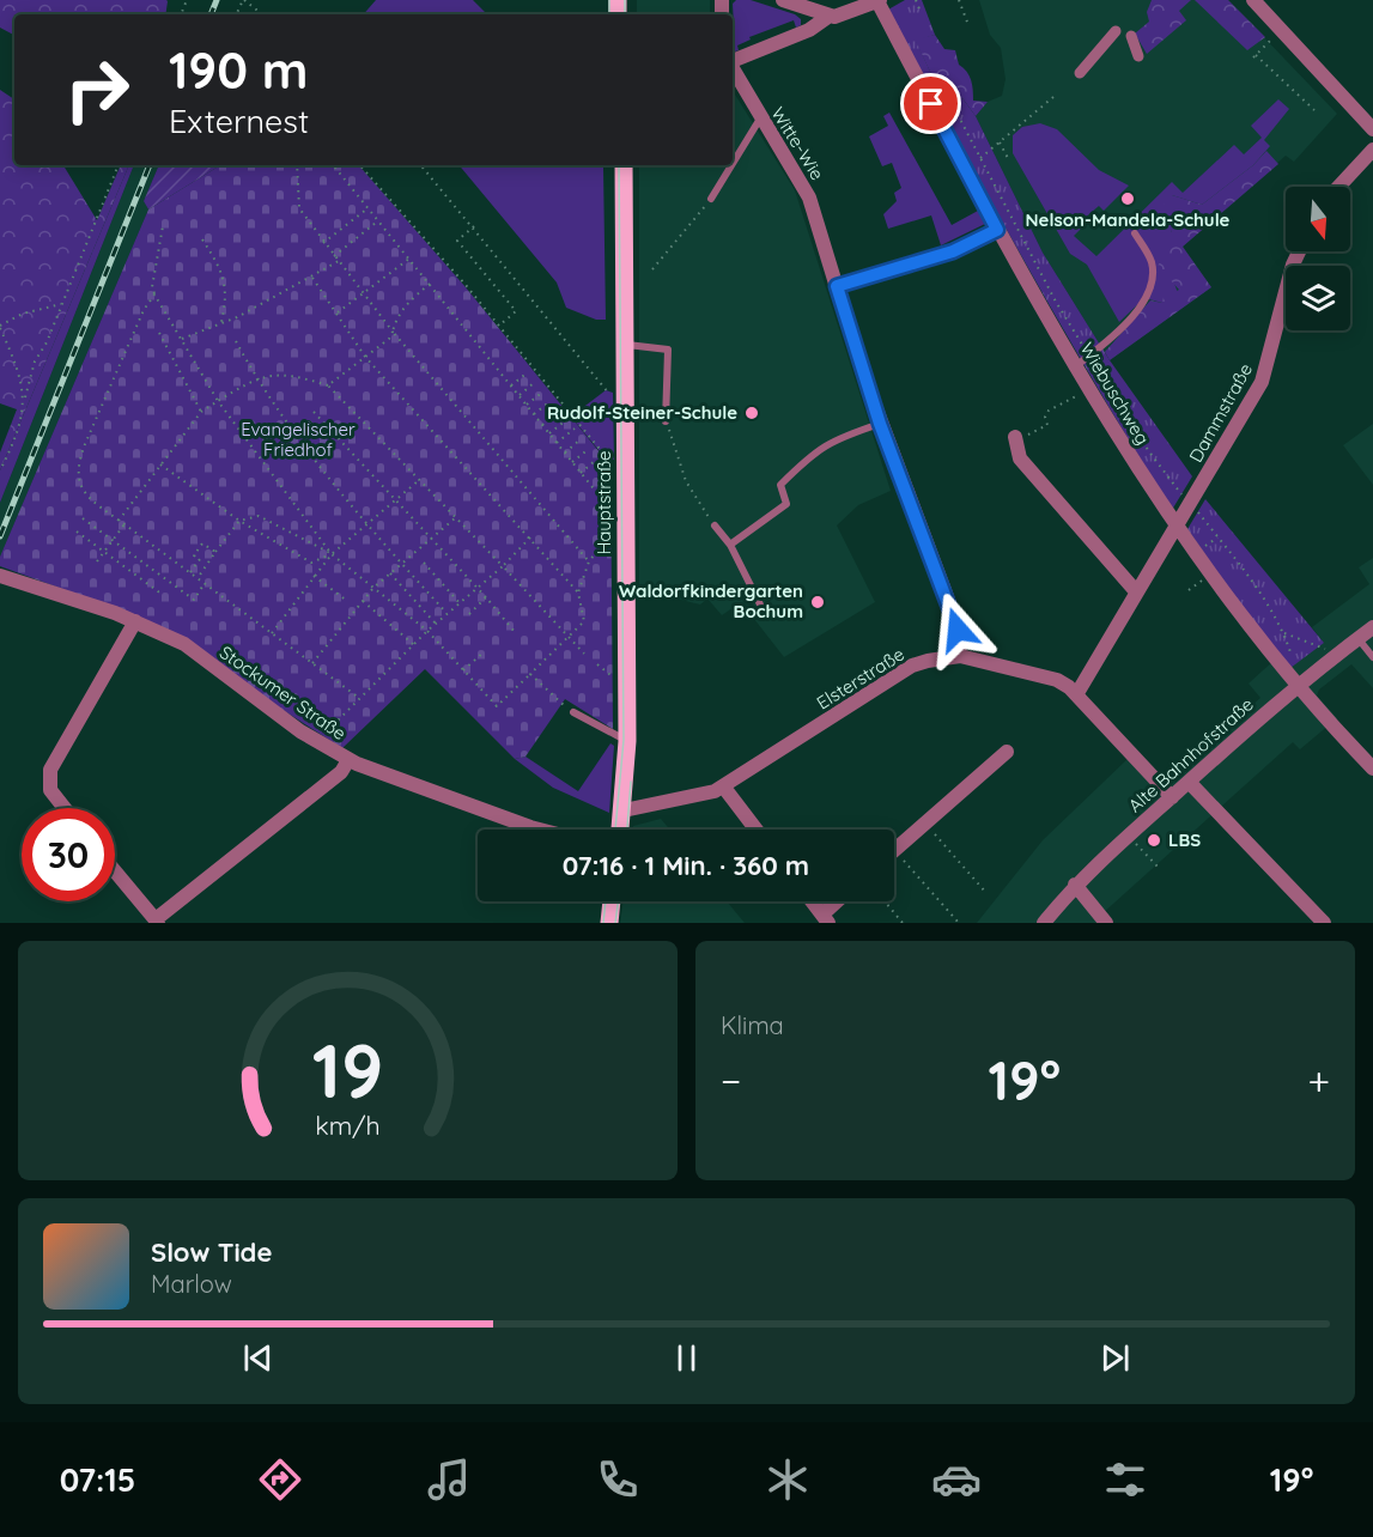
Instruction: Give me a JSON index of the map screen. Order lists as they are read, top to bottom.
{
  "streets": {
    "main road": ["Hauptstraße"],
    "street": [
      "Witte-Wie",
      "Wiebuschweg",
      "Dammstraße",
      "Elsterstraße",
      "Stockumer Straße",
      "Alte Bahnhofstraße"
    ]
  },
  "crossings": [
    ["Witte-Wie", "Elsterstraße"],
    ["Wiebuschweg", "Dammstraße"],
    ["Wiebuschweg", "Alte Bahnhofstraße"],
    ["Dammstraße", "Elsterstraße"],
    ["Hauptstraße", "Elsterstraße"],
    ["Elsterstraße", "Alte Bahnhofstraße"]
  ],
  "parks": ["Evangelischer Friedhof"],
  "places": [
    "Nelson-Mandela-Schule",
    "Rudolf-Steiner-Schule",
    "Waldorfkindergarten Bochum",
    "LBS"
  ],
  "north": "bottom",
  "page": {
    "turn": ["190 m", "Externest"],
    "limit": "30",
    "trip": "07:16 · 1 Min. · 360 m",
    "tile": "Klima",
    "heat": ["−", "19°", "+"],
    "song": ["Slow Tide", "Marlow"],
    "tabs": ["07:15", "19°"],
    "gauge": ["19", "km/h"]
  }
}
